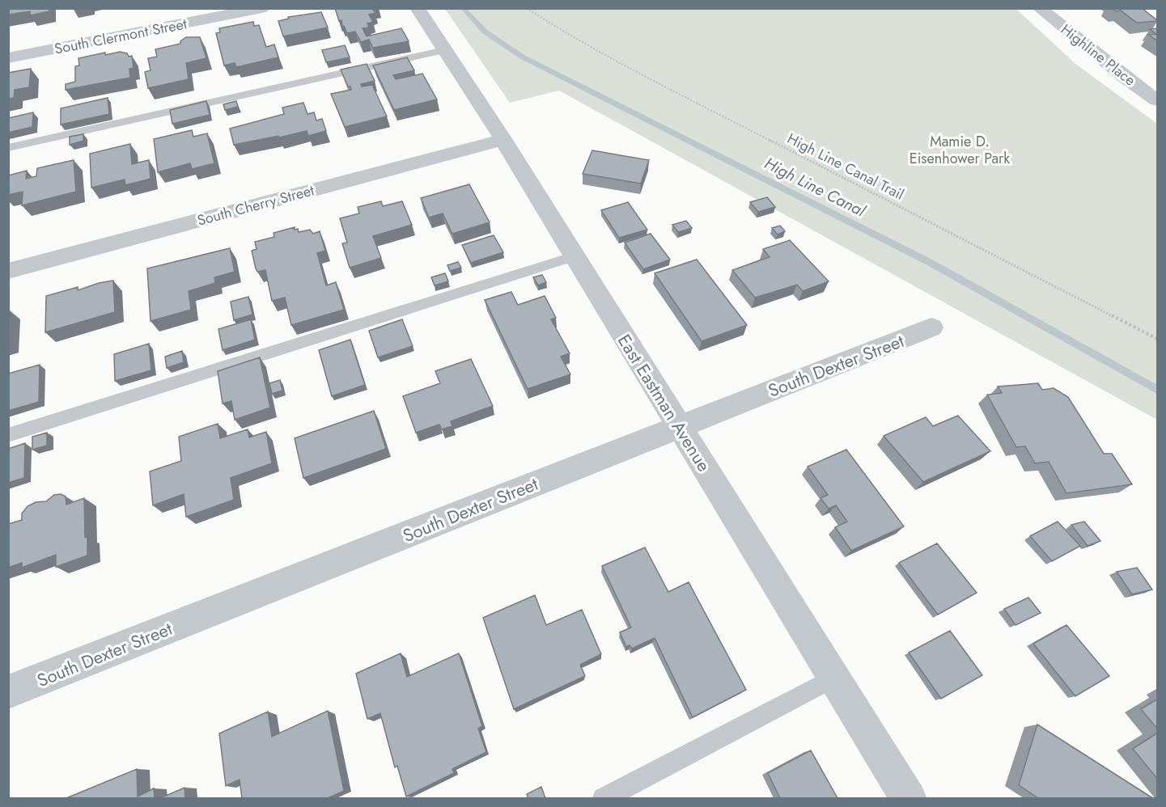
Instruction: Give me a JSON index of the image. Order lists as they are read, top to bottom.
{
  "streets": {
    "street": [
      "South Clermont Street",
      "Highline Place",
      "South Cherry Street",
      "South Dexter Street",
      "East Eastman Avenue"
    ],
    "path": ["High Line Canal Trail"]
  },
  "crossings": [
    ["South Cherry Street", "East Eastman Avenue"],
    ["South Dexter Street", "East Eastman Avenue"]
  ],
  "water": ["High Line Canal"],
  "parks": ["Mamie D. Eisenhower Park"]
}
